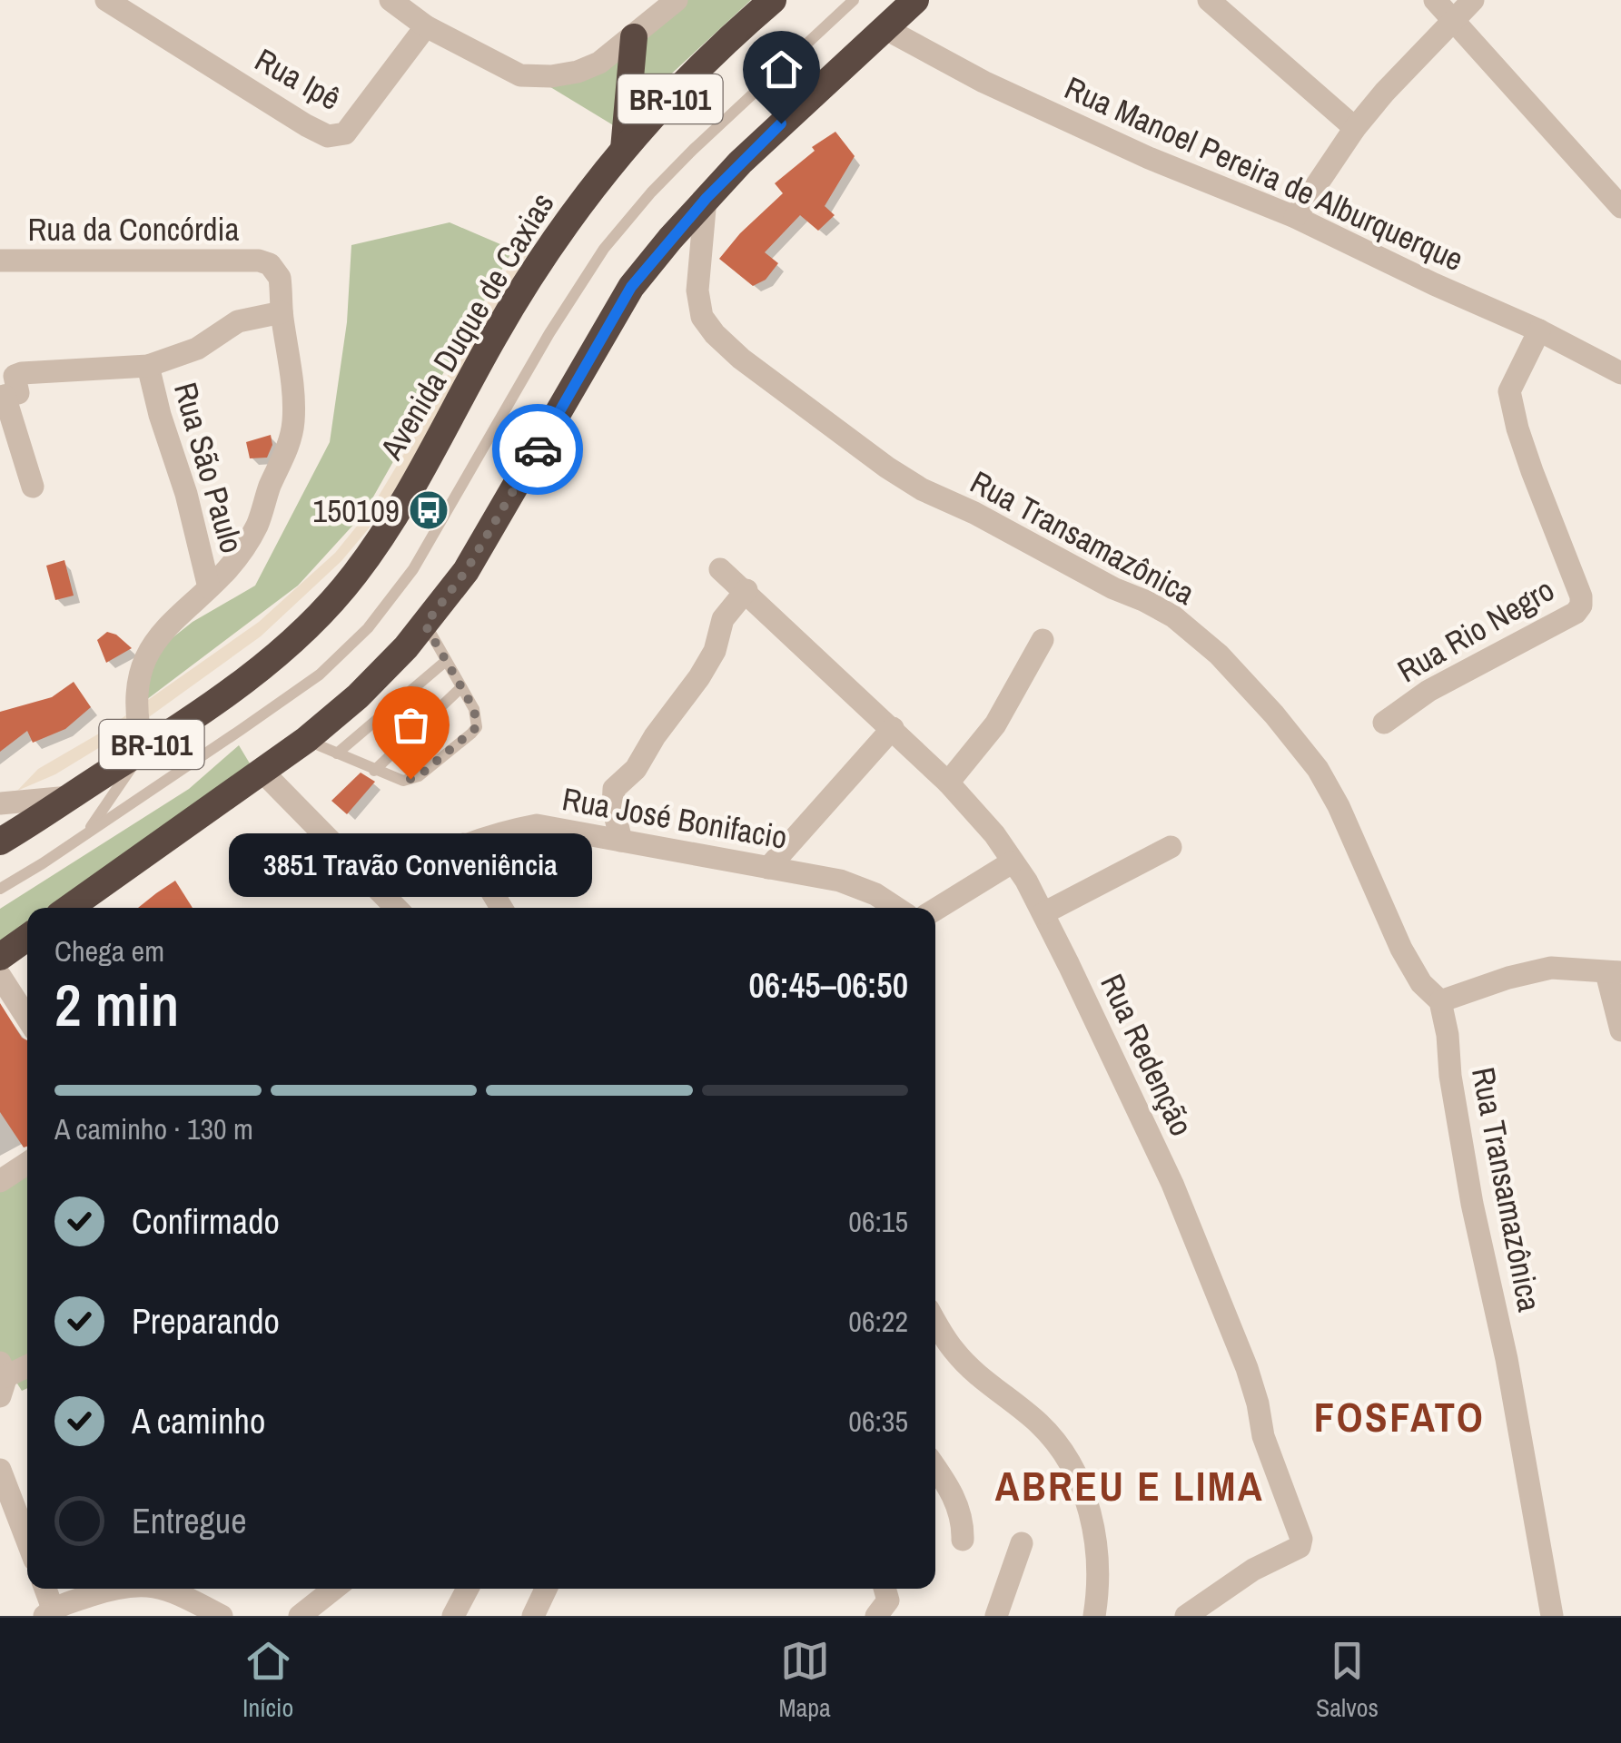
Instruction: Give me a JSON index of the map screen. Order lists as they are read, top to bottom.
{
  "streets": {
    "highway": ["BR-101", "Avenida Duque de Caxias"],
    "street": [
      "Rua Ipê",
      "Rua Manoel Pereira de Alburquerque",
      "Rua da Concórdia",
      "Rua São Paulo",
      "Rua Transamazônica",
      "Rua Rio Negro",
      "Rua José Bonifacio",
      "Rua Redenção"
    ]
  },
  "crossings": [
    ["BR-101", "Rua Manoel Pereira de Alburquerque"],
    ["BR-101", "Rua Transamazônica"],
    ["Rua Manoel Pereira de Alburquerque", "Rua Rio Negro"],
    ["Rua da Concórdia", "Avenida Duque de Caxias"],
    ["Rua da Concórdia", "Rua São Paulo"]
  ],
  "districts": ["FOSFATO", "ABREU E LIMA"],
  "places": {
    "bus stop": ["150109"],
    "other": ["3851 Travão Conveniência"]
  },
  "page": {
    "bubble": "3851 Travão Conveniência",
    "heading": ["2 min", "Chega em", "06:45–06:50"],
    "bar": "A caminho · 130 m",
    "list": [
      ["Confirmado", "06:15"],
      ["Preparando", "06:22"],
      ["A caminho", "06:35"],
      "Entregue"
    ],
    "tabs": ["Início", "Mapa", "Salvos"]
  }
}
